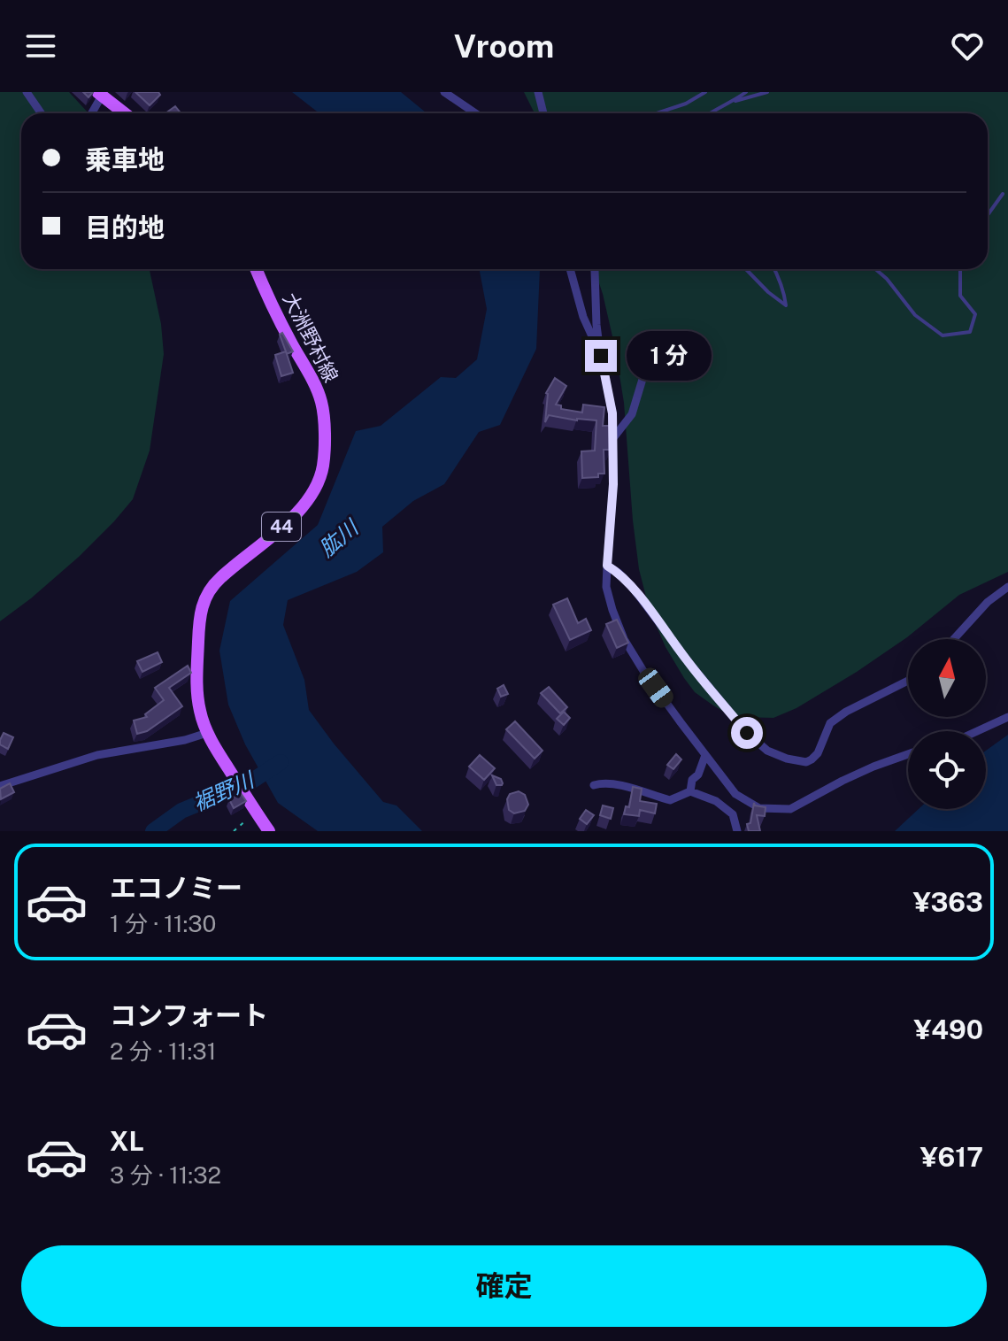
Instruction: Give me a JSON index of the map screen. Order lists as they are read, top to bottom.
{
  "streets": {
    "main road": ["大洲野村線", "44"]
  },
  "water": ["肱川", "裾野川"],
  "north": "top",
  "page": {
    "header": "Vroom",
    "banner": ["乗車地", "目的地"],
    "bubble": "1 分",
    "list": [
      {
        "name": "エコノミー",
        "note": "1 分 · 11:30",
        "value": "¥363"
      },
      {
        "name": "コンフォート",
        "note": "2 分 · 11:31",
        "value": "¥490"
      },
      {
        "name": "XL",
        "note": "3 分 · 11:32",
        "value": "¥617"
      }
    ],
    "buttons": "確定"
  }
}
